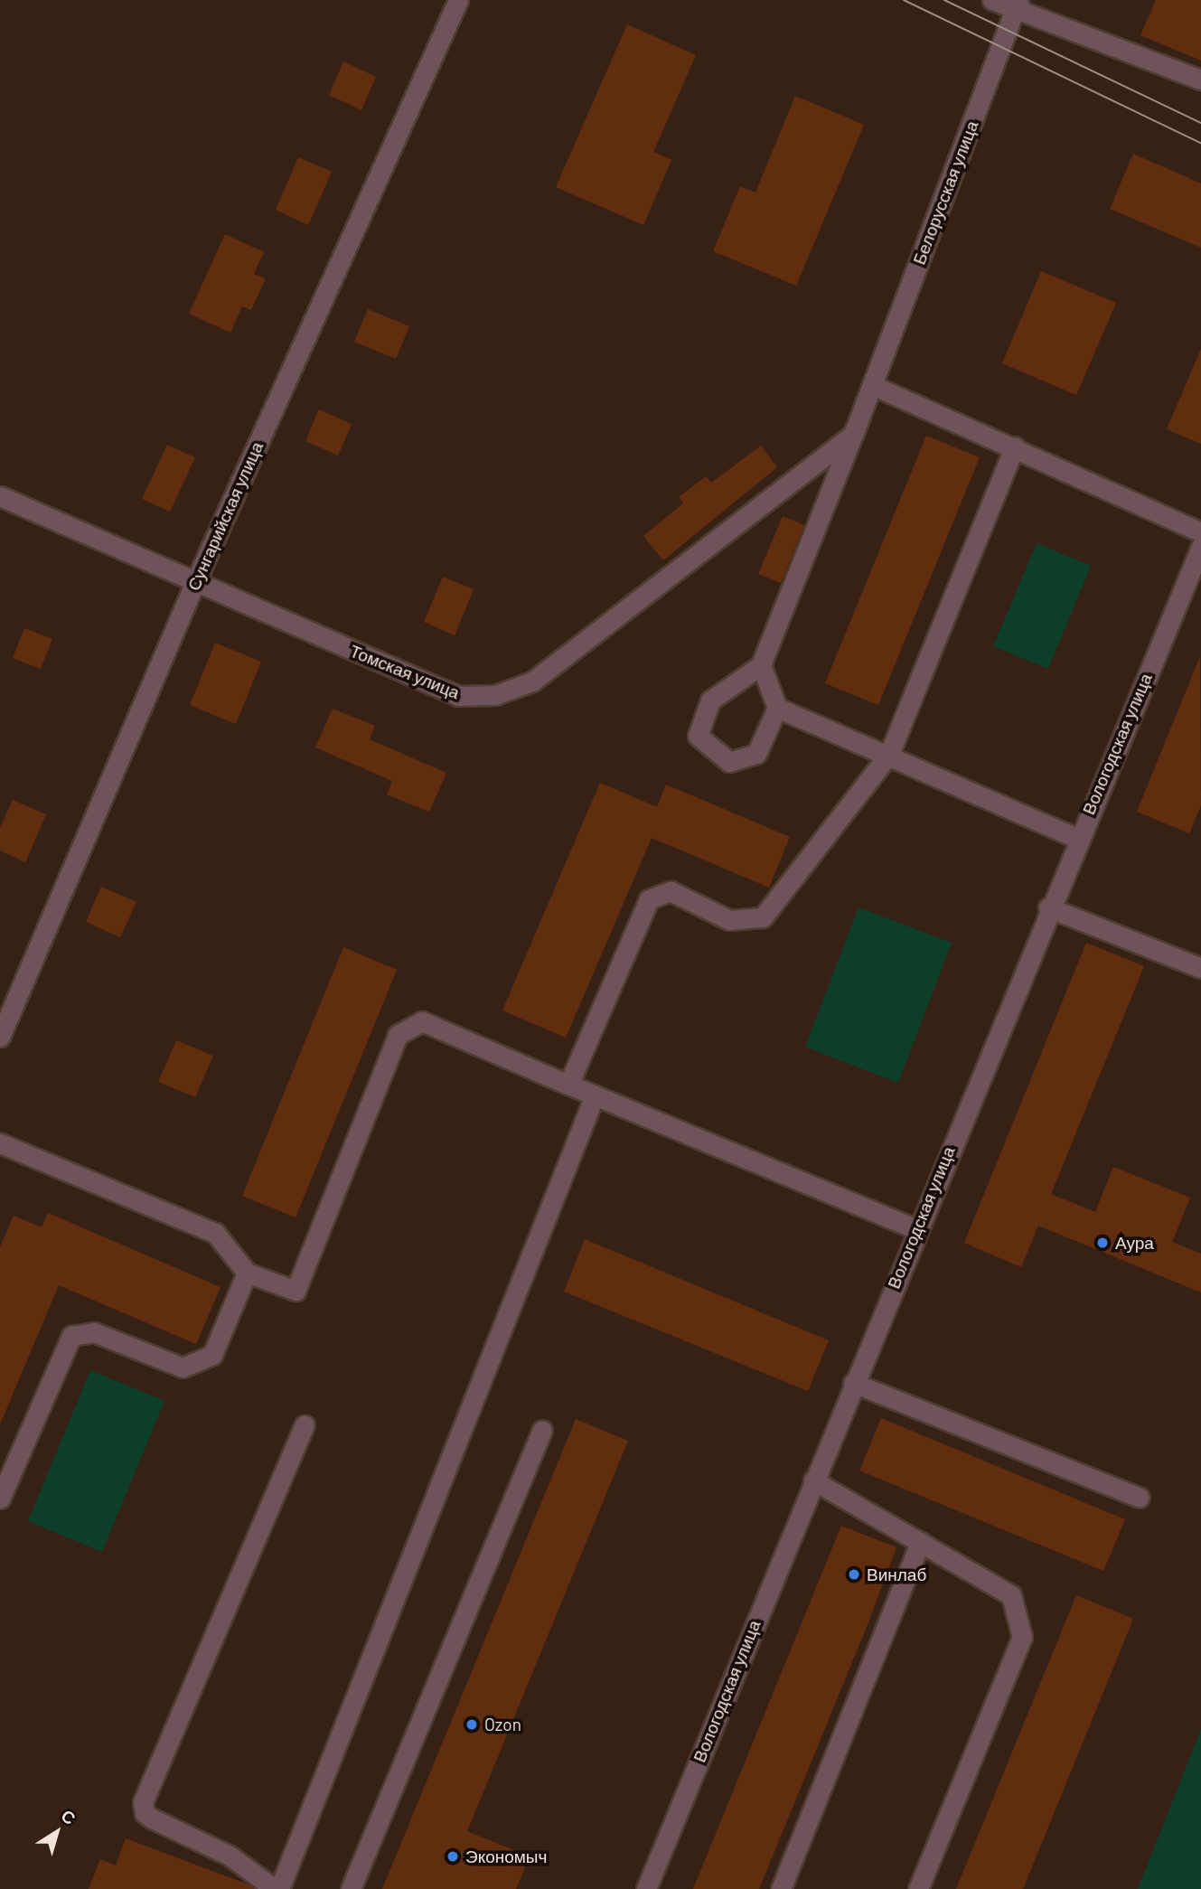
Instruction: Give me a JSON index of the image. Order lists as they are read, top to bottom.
{
  "streets": {
    "street": [
      "Белорусская улица",
      "Сунгарийская улица",
      "Томская улица",
      "Вологодская улица"
    ]
  },
  "crossings": [
    ["Сунгарийская улица", "Томская улица"]
  ],
  "places": [
    "Аура",
    "Винлаб",
    "Ozon",
    "Экономыч"
  ],
  "north": "top right"
}
